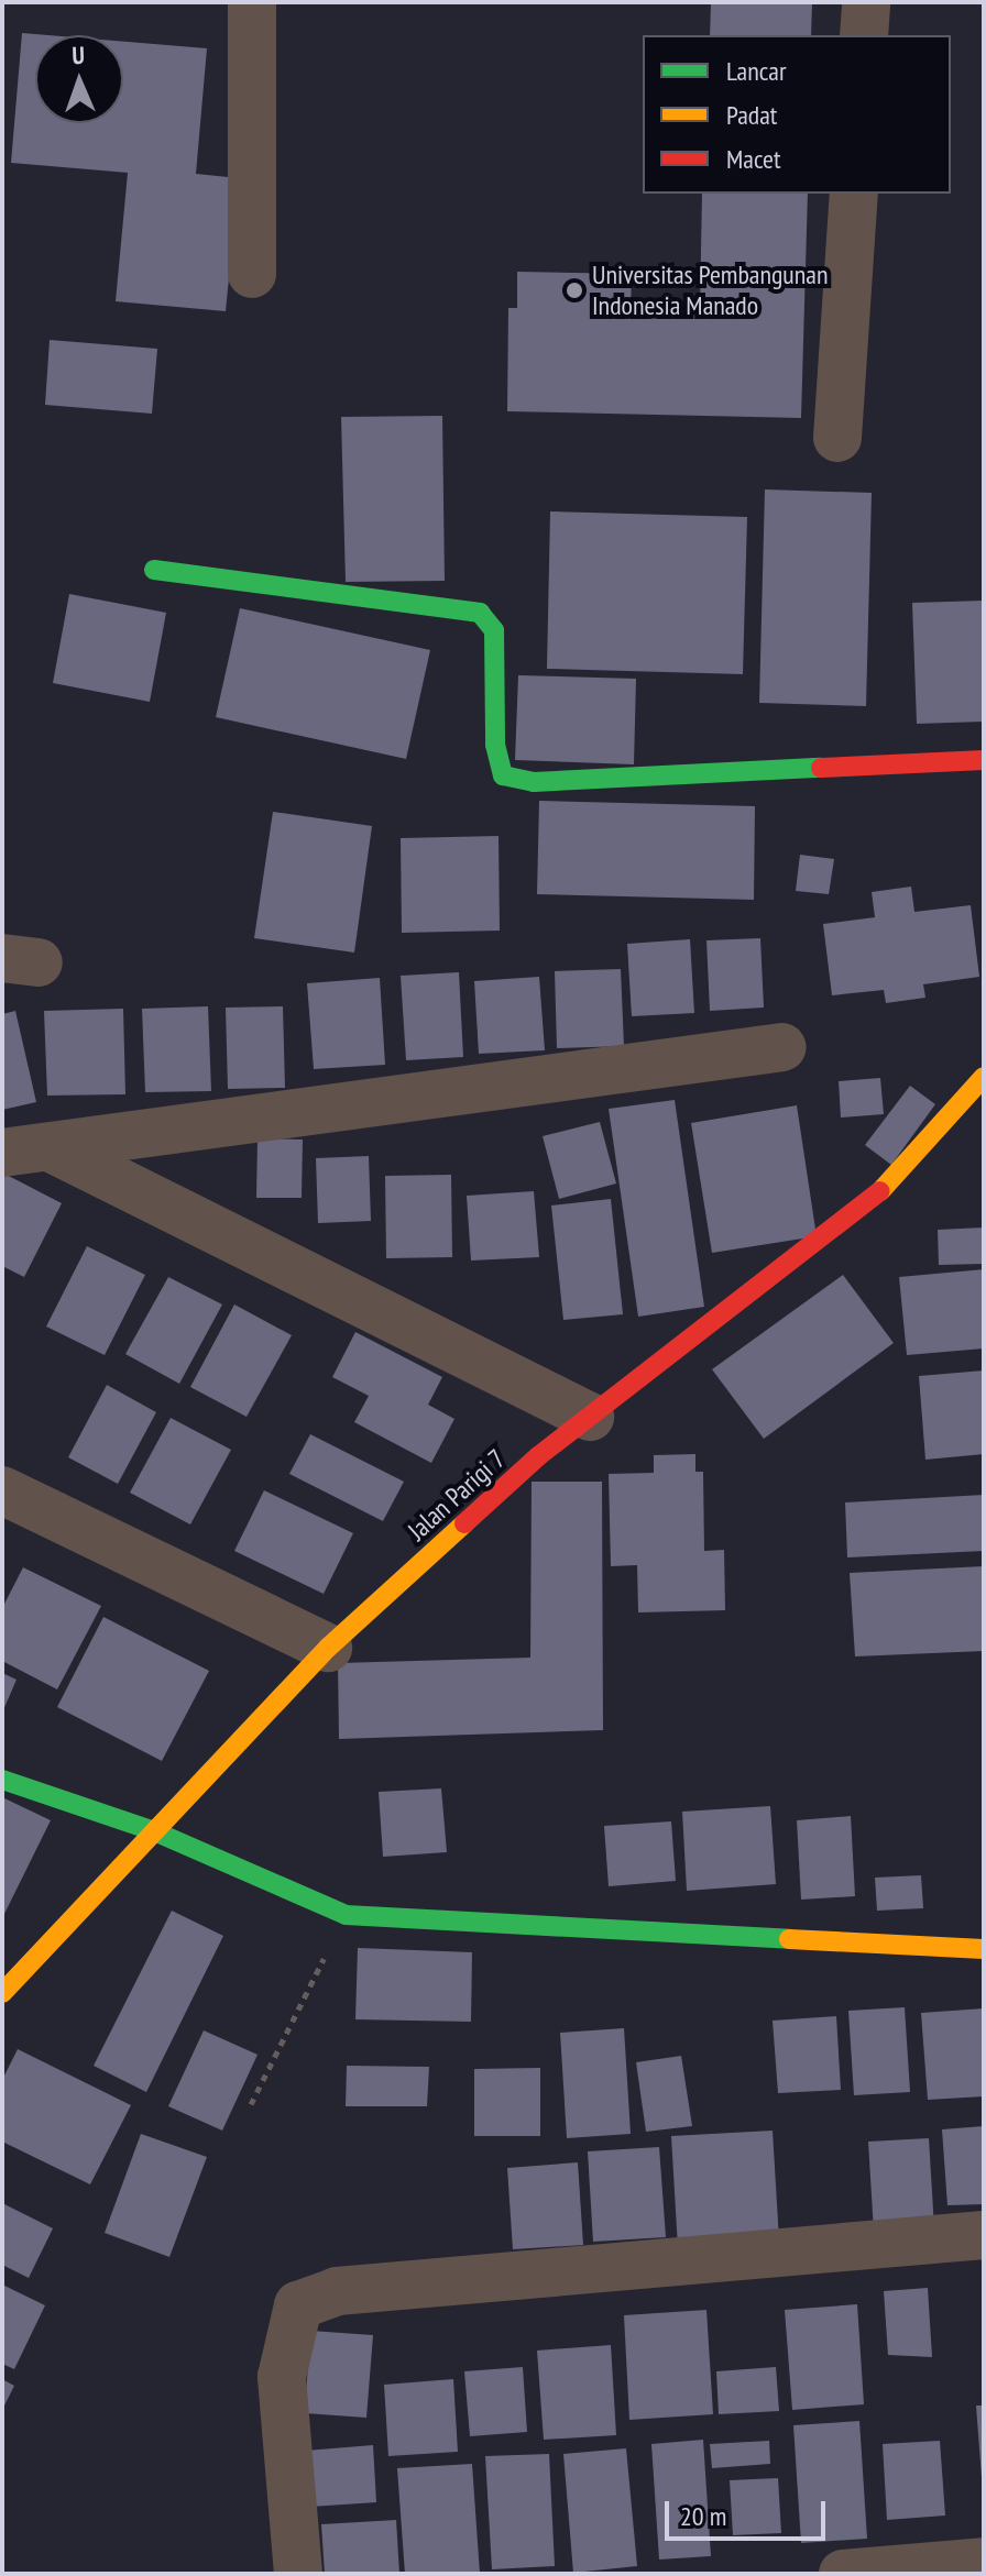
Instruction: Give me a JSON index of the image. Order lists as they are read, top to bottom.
{
  "streets": {
    "street": ["Jalan Parigi 7"]
  },
  "places": ["Universitas Pembangunan Indonesia Manado"],
  "legend": ["Lancar", "Padat", "Macet"],
  "scale_bar": "20 m",
  "north": "top"
}
